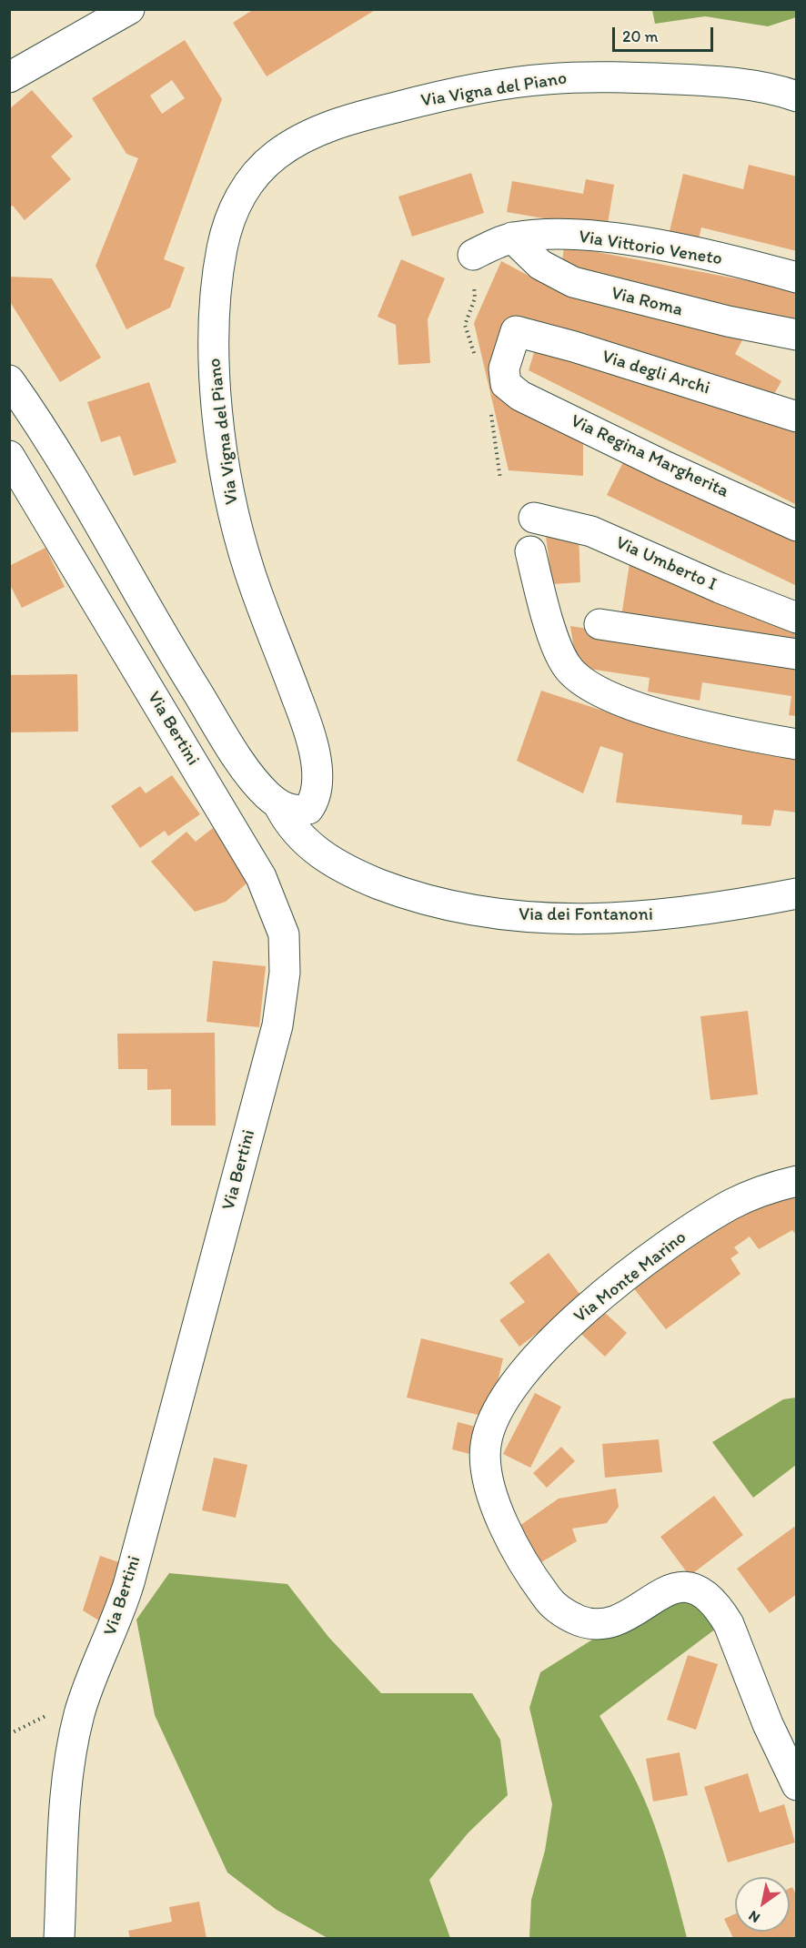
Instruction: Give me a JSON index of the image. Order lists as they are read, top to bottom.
{
  "streets": {
    "street": [
      "Via Vigna del Piano",
      "Via Vittorio Veneto",
      "Via Roma",
      "Via degli Archi",
      "Via Regina Margherita",
      "Via Umberto I",
      "Via Bertini",
      "Via dei Fontanoni",
      "Via Monte Marino"
    ]
  },
  "crossings": [
    ["Via Vigna del Piano", "Via dei Fontanoni"],
    ["Via Vittorio Veneto", "Via Roma"],
    ["Via degli Archi", "Via Regina Margherita"]
  ],
  "scale_bar": "20 m",
  "north": "bottom left"
}
